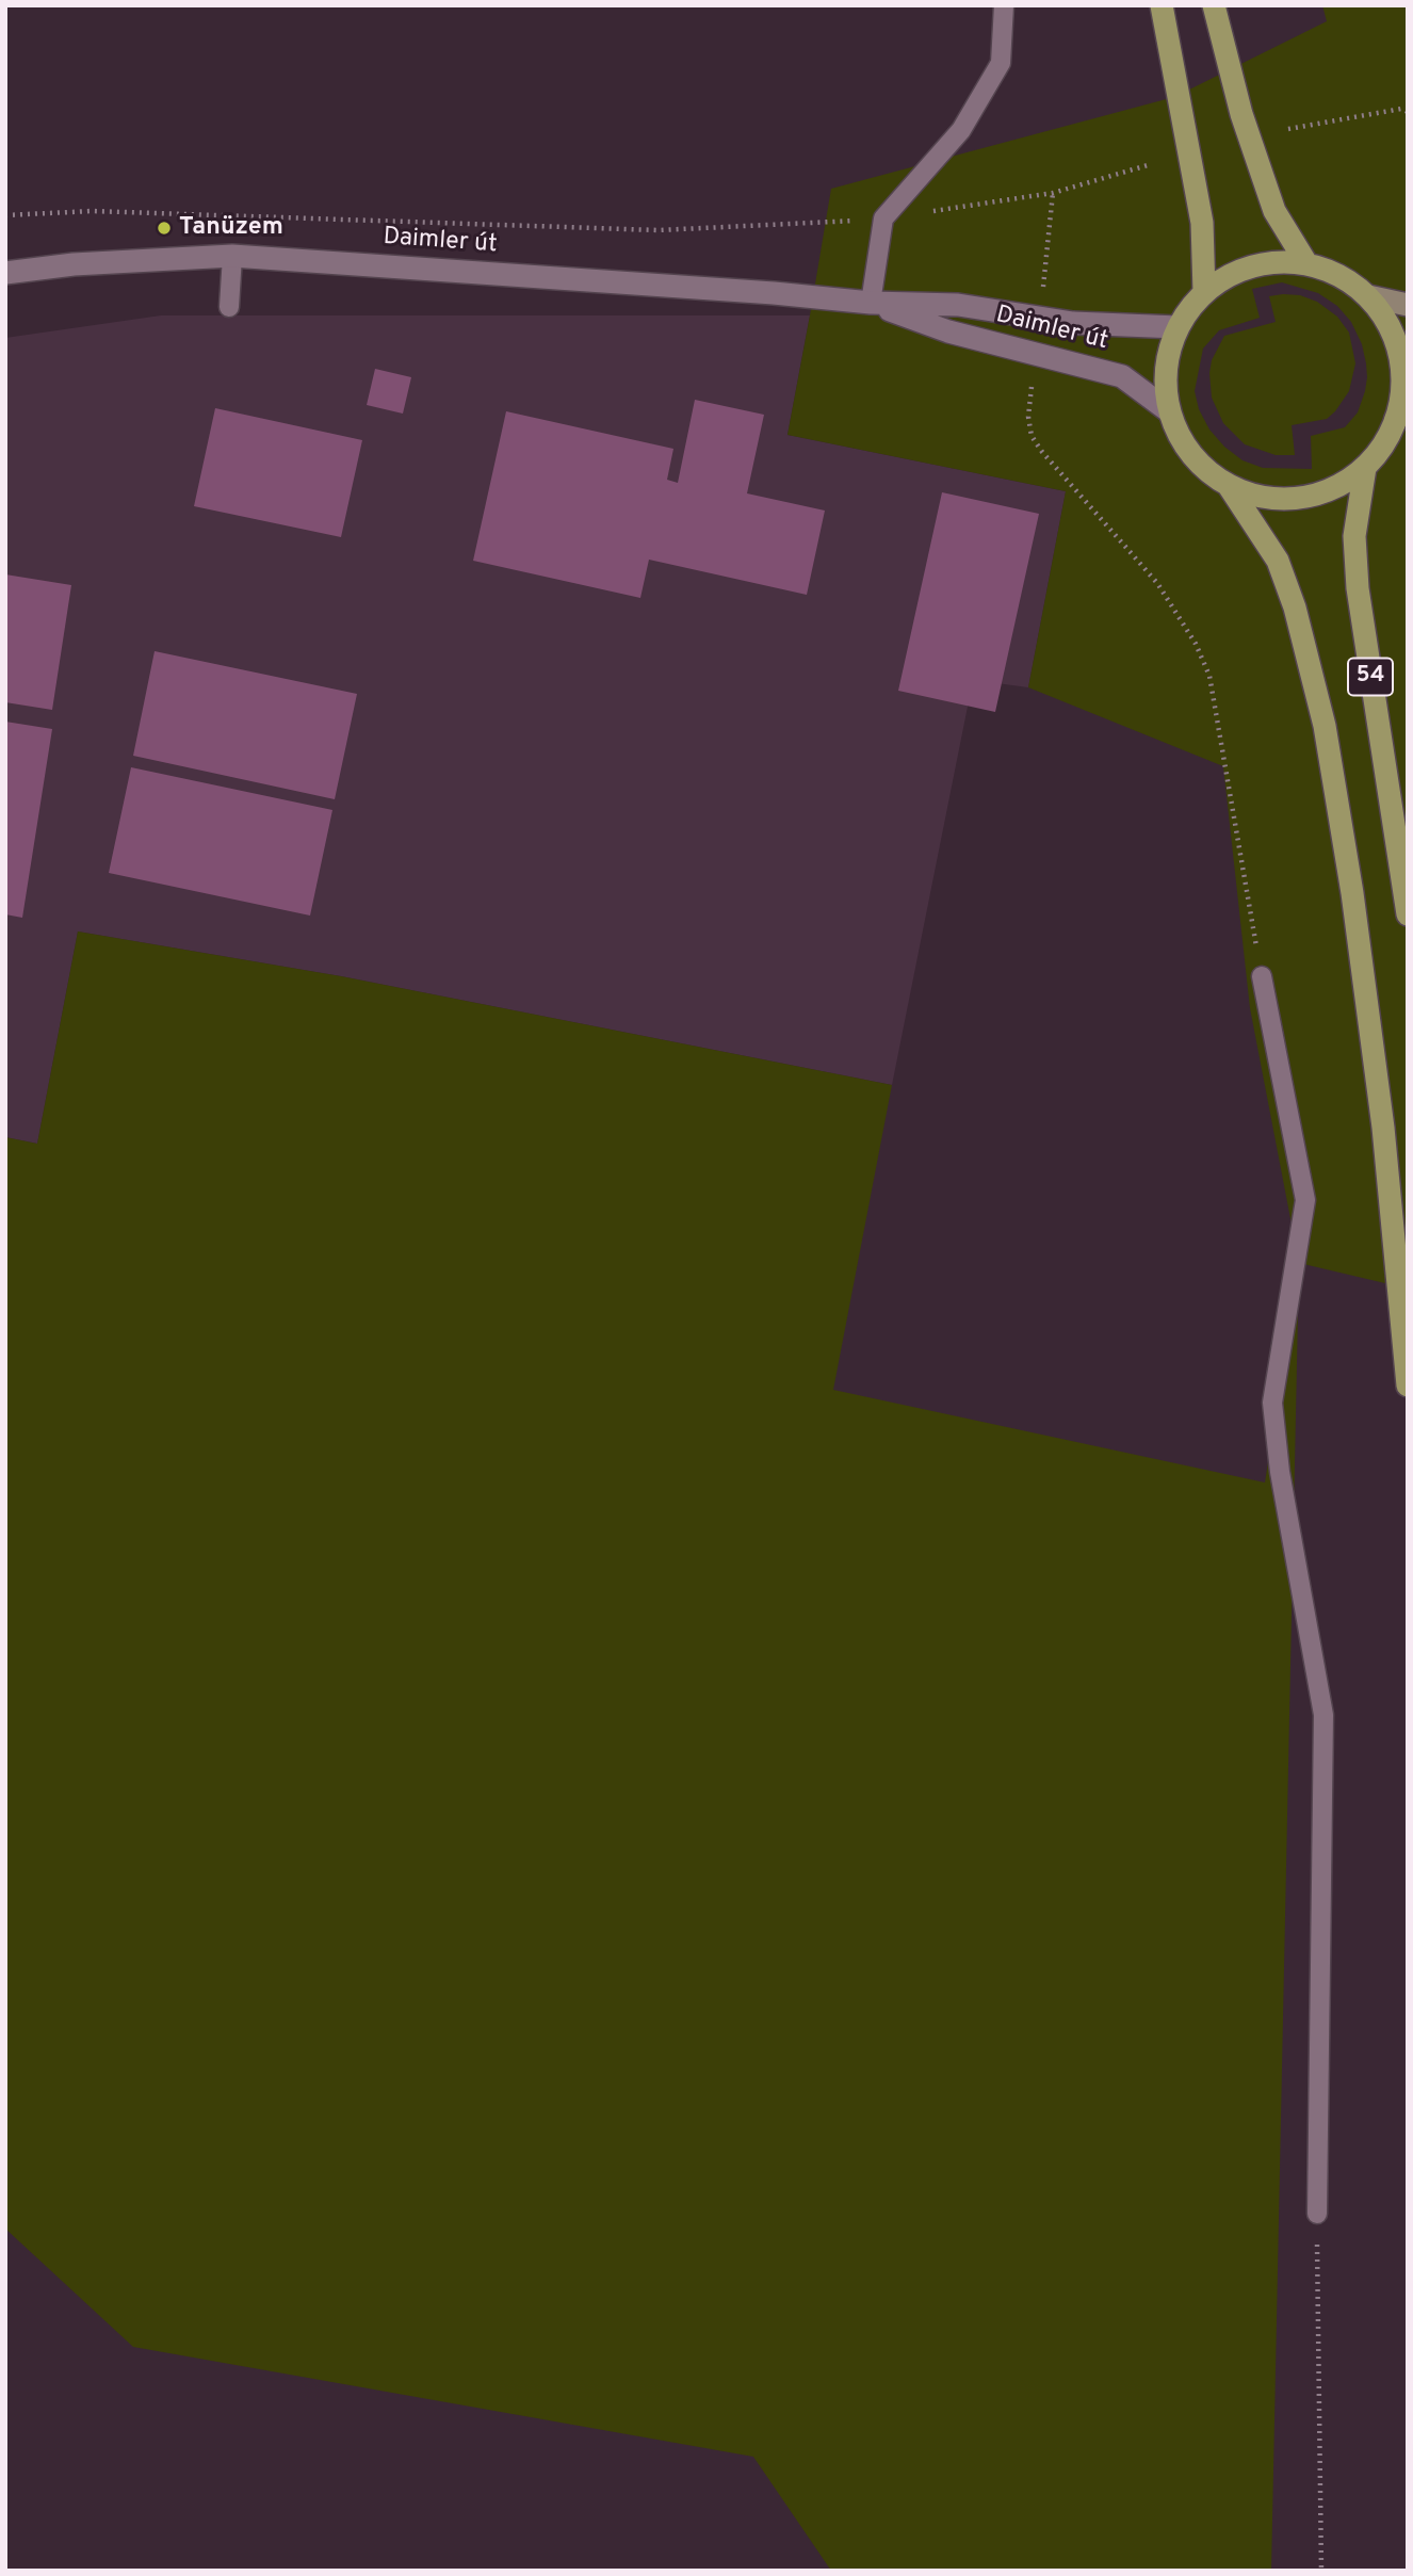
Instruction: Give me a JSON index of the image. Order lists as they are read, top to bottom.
{
  "streets": {
    "main road": ["54"],
    "street": ["Daimler út"]
  },
  "crossings": [
    ["Daimler út", "54"]
  ],
  "places": ["Tanüzem"]
}
